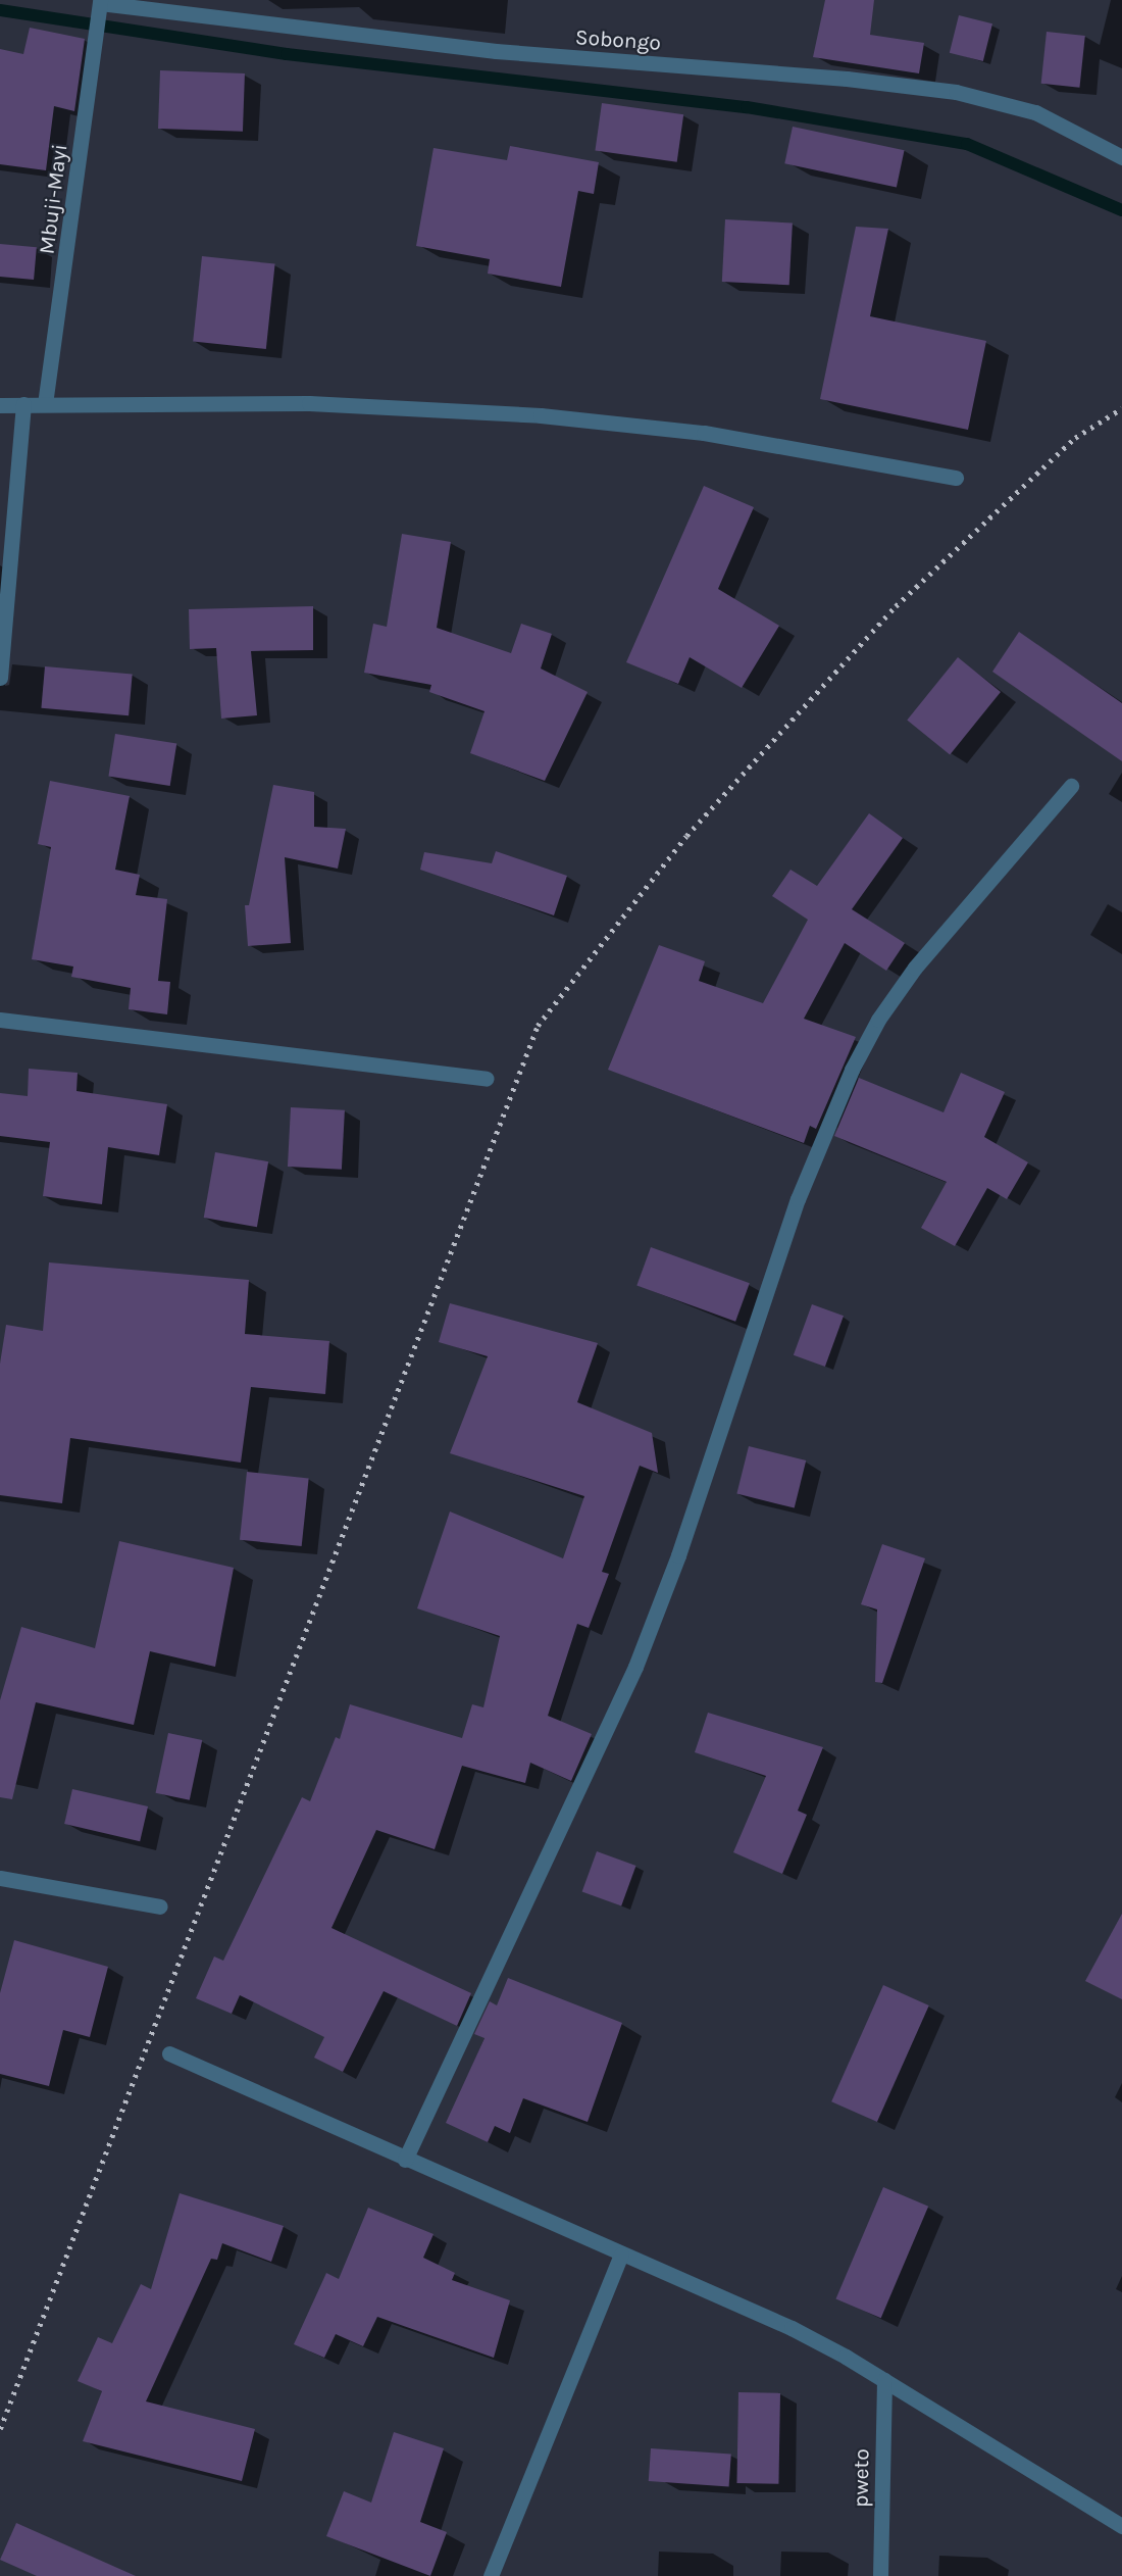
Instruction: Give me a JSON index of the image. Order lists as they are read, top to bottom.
{
  "streets": {
    "street": ["Sobongo", "Mbuji-Mayi", "pweto"]
  },
  "crossings": [
    ["Sobongo", "Mbuji-Mayi"]
  ]
}
